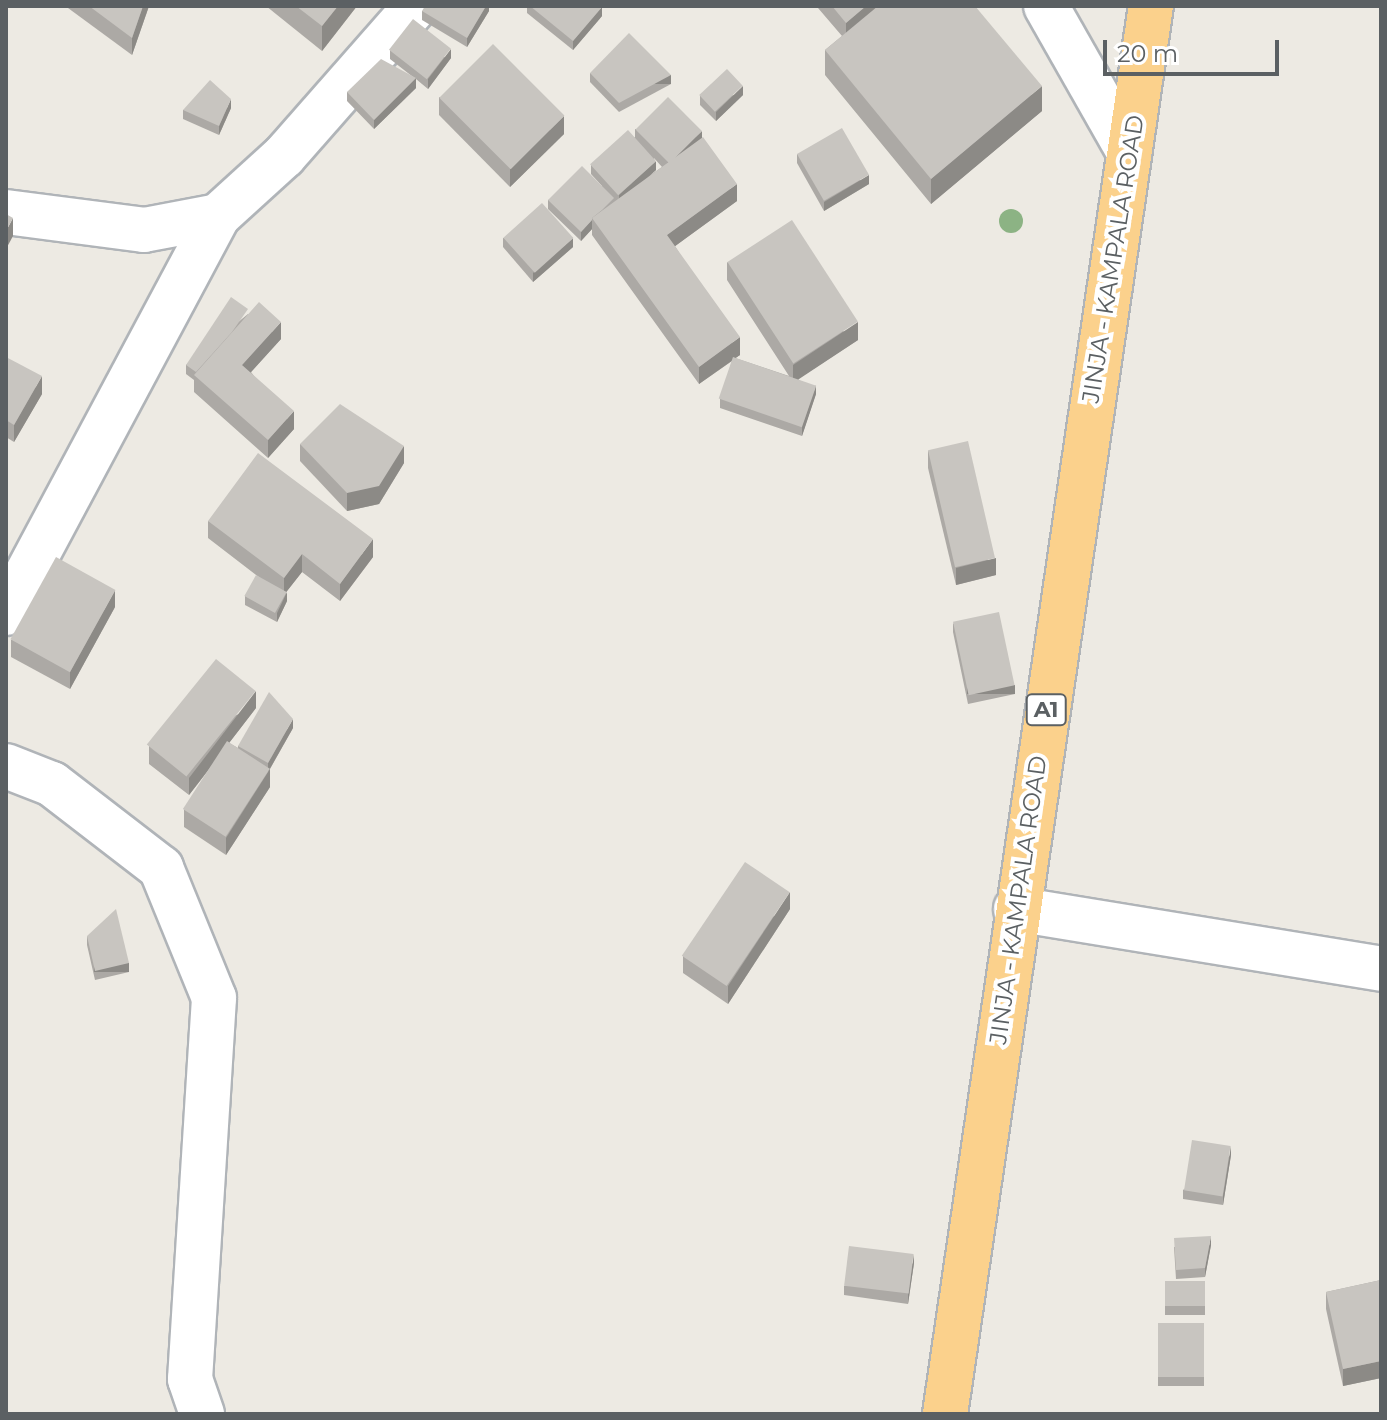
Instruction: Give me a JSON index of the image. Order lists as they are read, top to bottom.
{
  "streets": {
    "highway": ["JINJA - KAMPALA ROAD", "A1"]
  },
  "scale_bar": "20 m"
}
